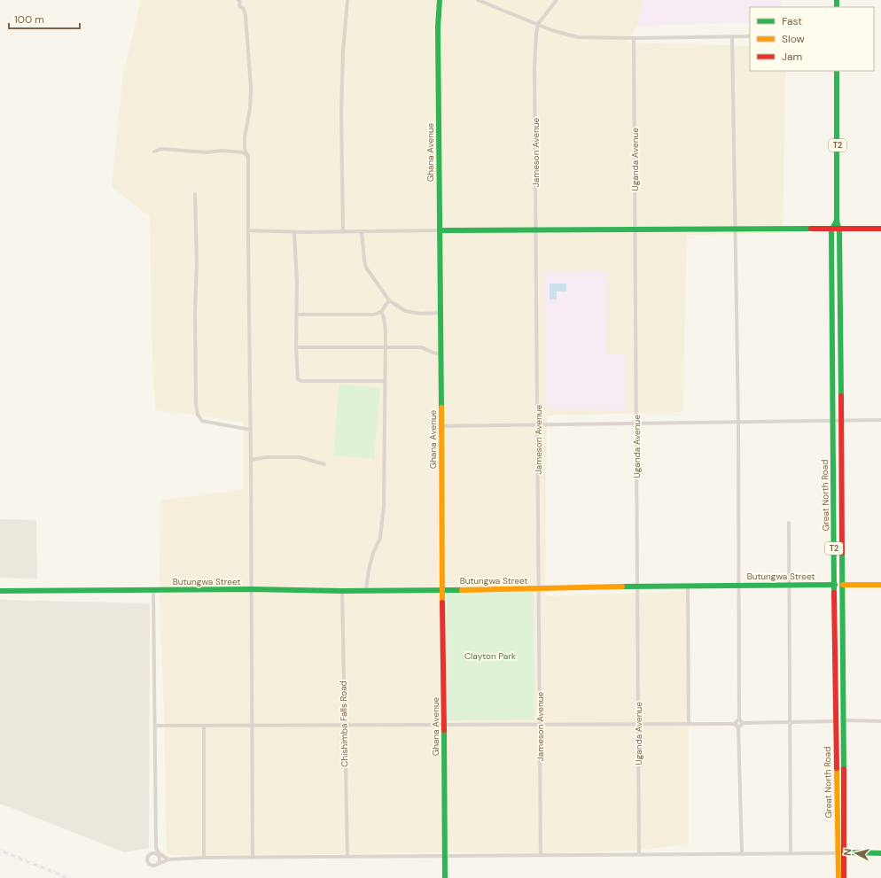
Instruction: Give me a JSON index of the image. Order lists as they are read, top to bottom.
{
  "streets": {
    "main road": [
      "T2",
      "Ghana Avenue",
      "Great North Road",
      "Butungwa Street"
    ],
    "street": ["Jameson Avenue", "Uganda Avenue", "Chishimba Falls Road"]
  },
  "crossings": [
    ["Ghana Avenue", "Butungwa Street"],
    ["Jameson Avenue", "Butungwa Street"],
    ["Uganda Avenue", "Butungwa Street"],
    ["Great North Road", "Butungwa Street"],
    ["Butungwa Street", "Chishimba Falls Road"]
  ],
  "parks": ["Clayton Park"],
  "legend": ["Fast", "Slow", "Jam"],
  "scale_bar": "100 m",
  "north": "left"
}
